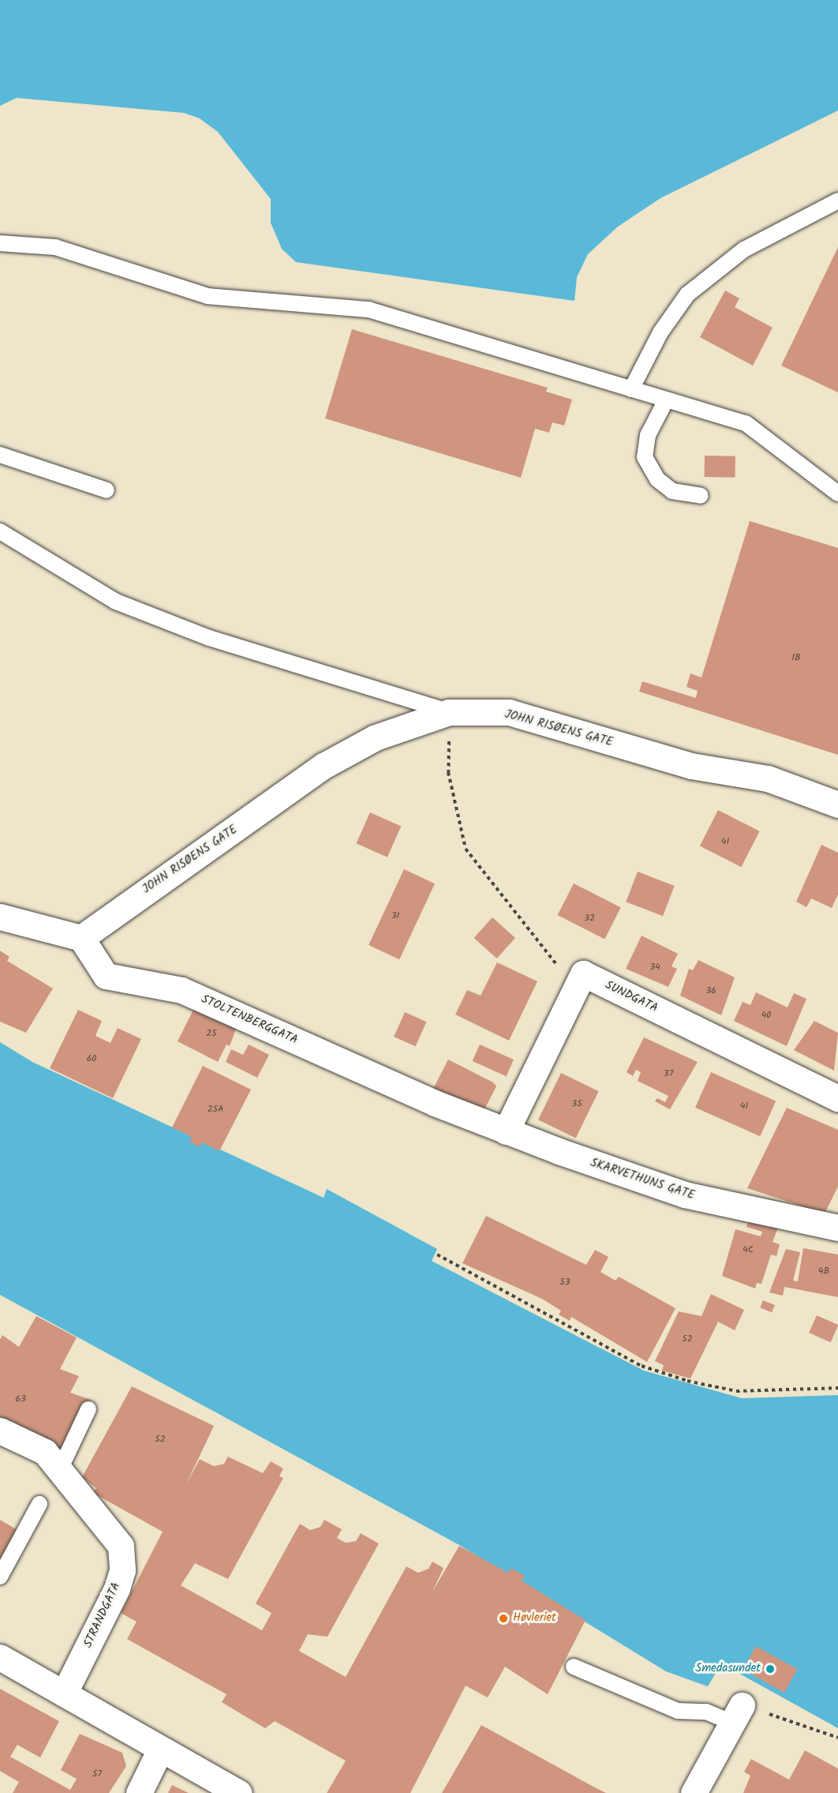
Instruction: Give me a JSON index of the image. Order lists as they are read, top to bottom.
{
  "streets": {
    "street": [
      "JOHN RISØENS GATE",
      "SUNDGATA",
      "STOLTENBERGGATA",
      "SKARVETHUNS GATE",
      "STRANDGATA"
    ]
  },
  "crossings": [
    ["JOHN RISØENS GATE", "STOLTENBERGGATA"],
    ["STOLTENBERGGATA", "SKARVETHUNS GATE"]
  ],
  "places": ["Høvleriet", "Smedasundet"],
  "house_numbers": [
    "1B",
    "41",
    "31",
    "32",
    "34",
    "36",
    "40",
    "25",
    "60",
    "37",
    "35",
    "41",
    "25A",
    "4C",
    "4B",
    "53",
    "52",
    "63",
    "52",
    "57"
  ]
}
